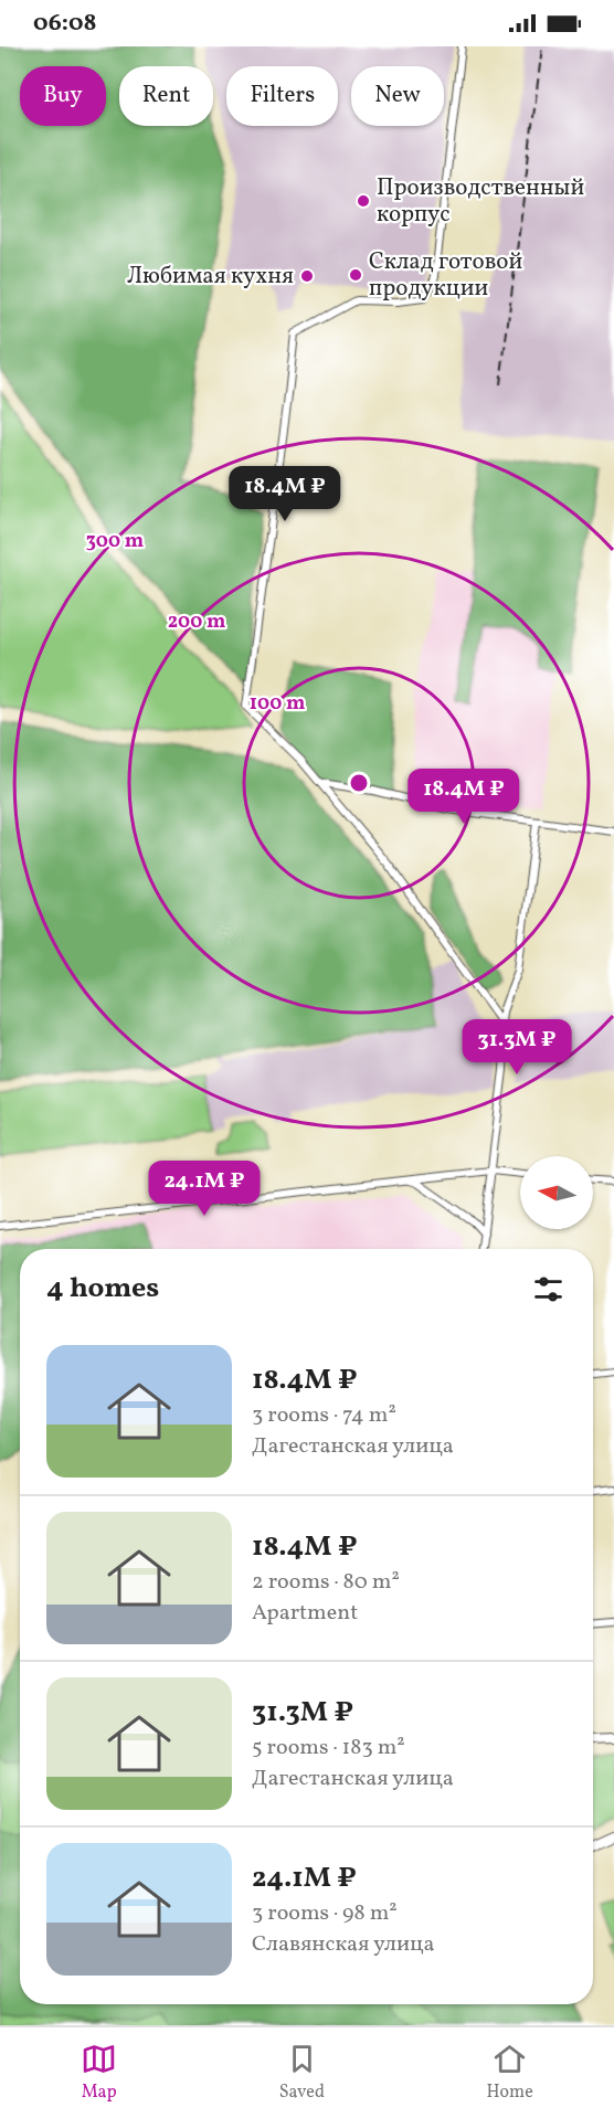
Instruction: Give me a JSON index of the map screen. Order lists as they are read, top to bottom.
{
  "places": ["Производственный корпус", "Склад готовой продукции", "Любимая кухня"],
  "north": "left",
  "page": {
    "status": "06:08",
    "chip": [
      "Buy",
      "Rent",
      "Filters",
      "New"
    ],
    "price": [
      "18.4M ₽",
      "18.4M ₽",
      "31.3M ₽",
      "24.1M ₽"
    ],
    "heading": "4 homes",
    "list": [
      {
        "name": "18.4M ₽",
        "note": "3 rooms · 74 m² · Дагестанская улица"
      },
      {
        "name": "18.4M ₽",
        "note": "2 rooms · 80 m² · Apartment"
      },
      {
        "name": "31.3M ₽",
        "note": "5 rooms · 183 m² · Дагестанская улица"
      },
      {
        "name": "24.1M ₽",
        "note": "3 rooms · 98 m² · Славянская улица"
      }
    ],
    "tabs": ["Map", "Saved", "Home"]
  },
  "rings": ["300 m", "200 m", "100 m"]
}
